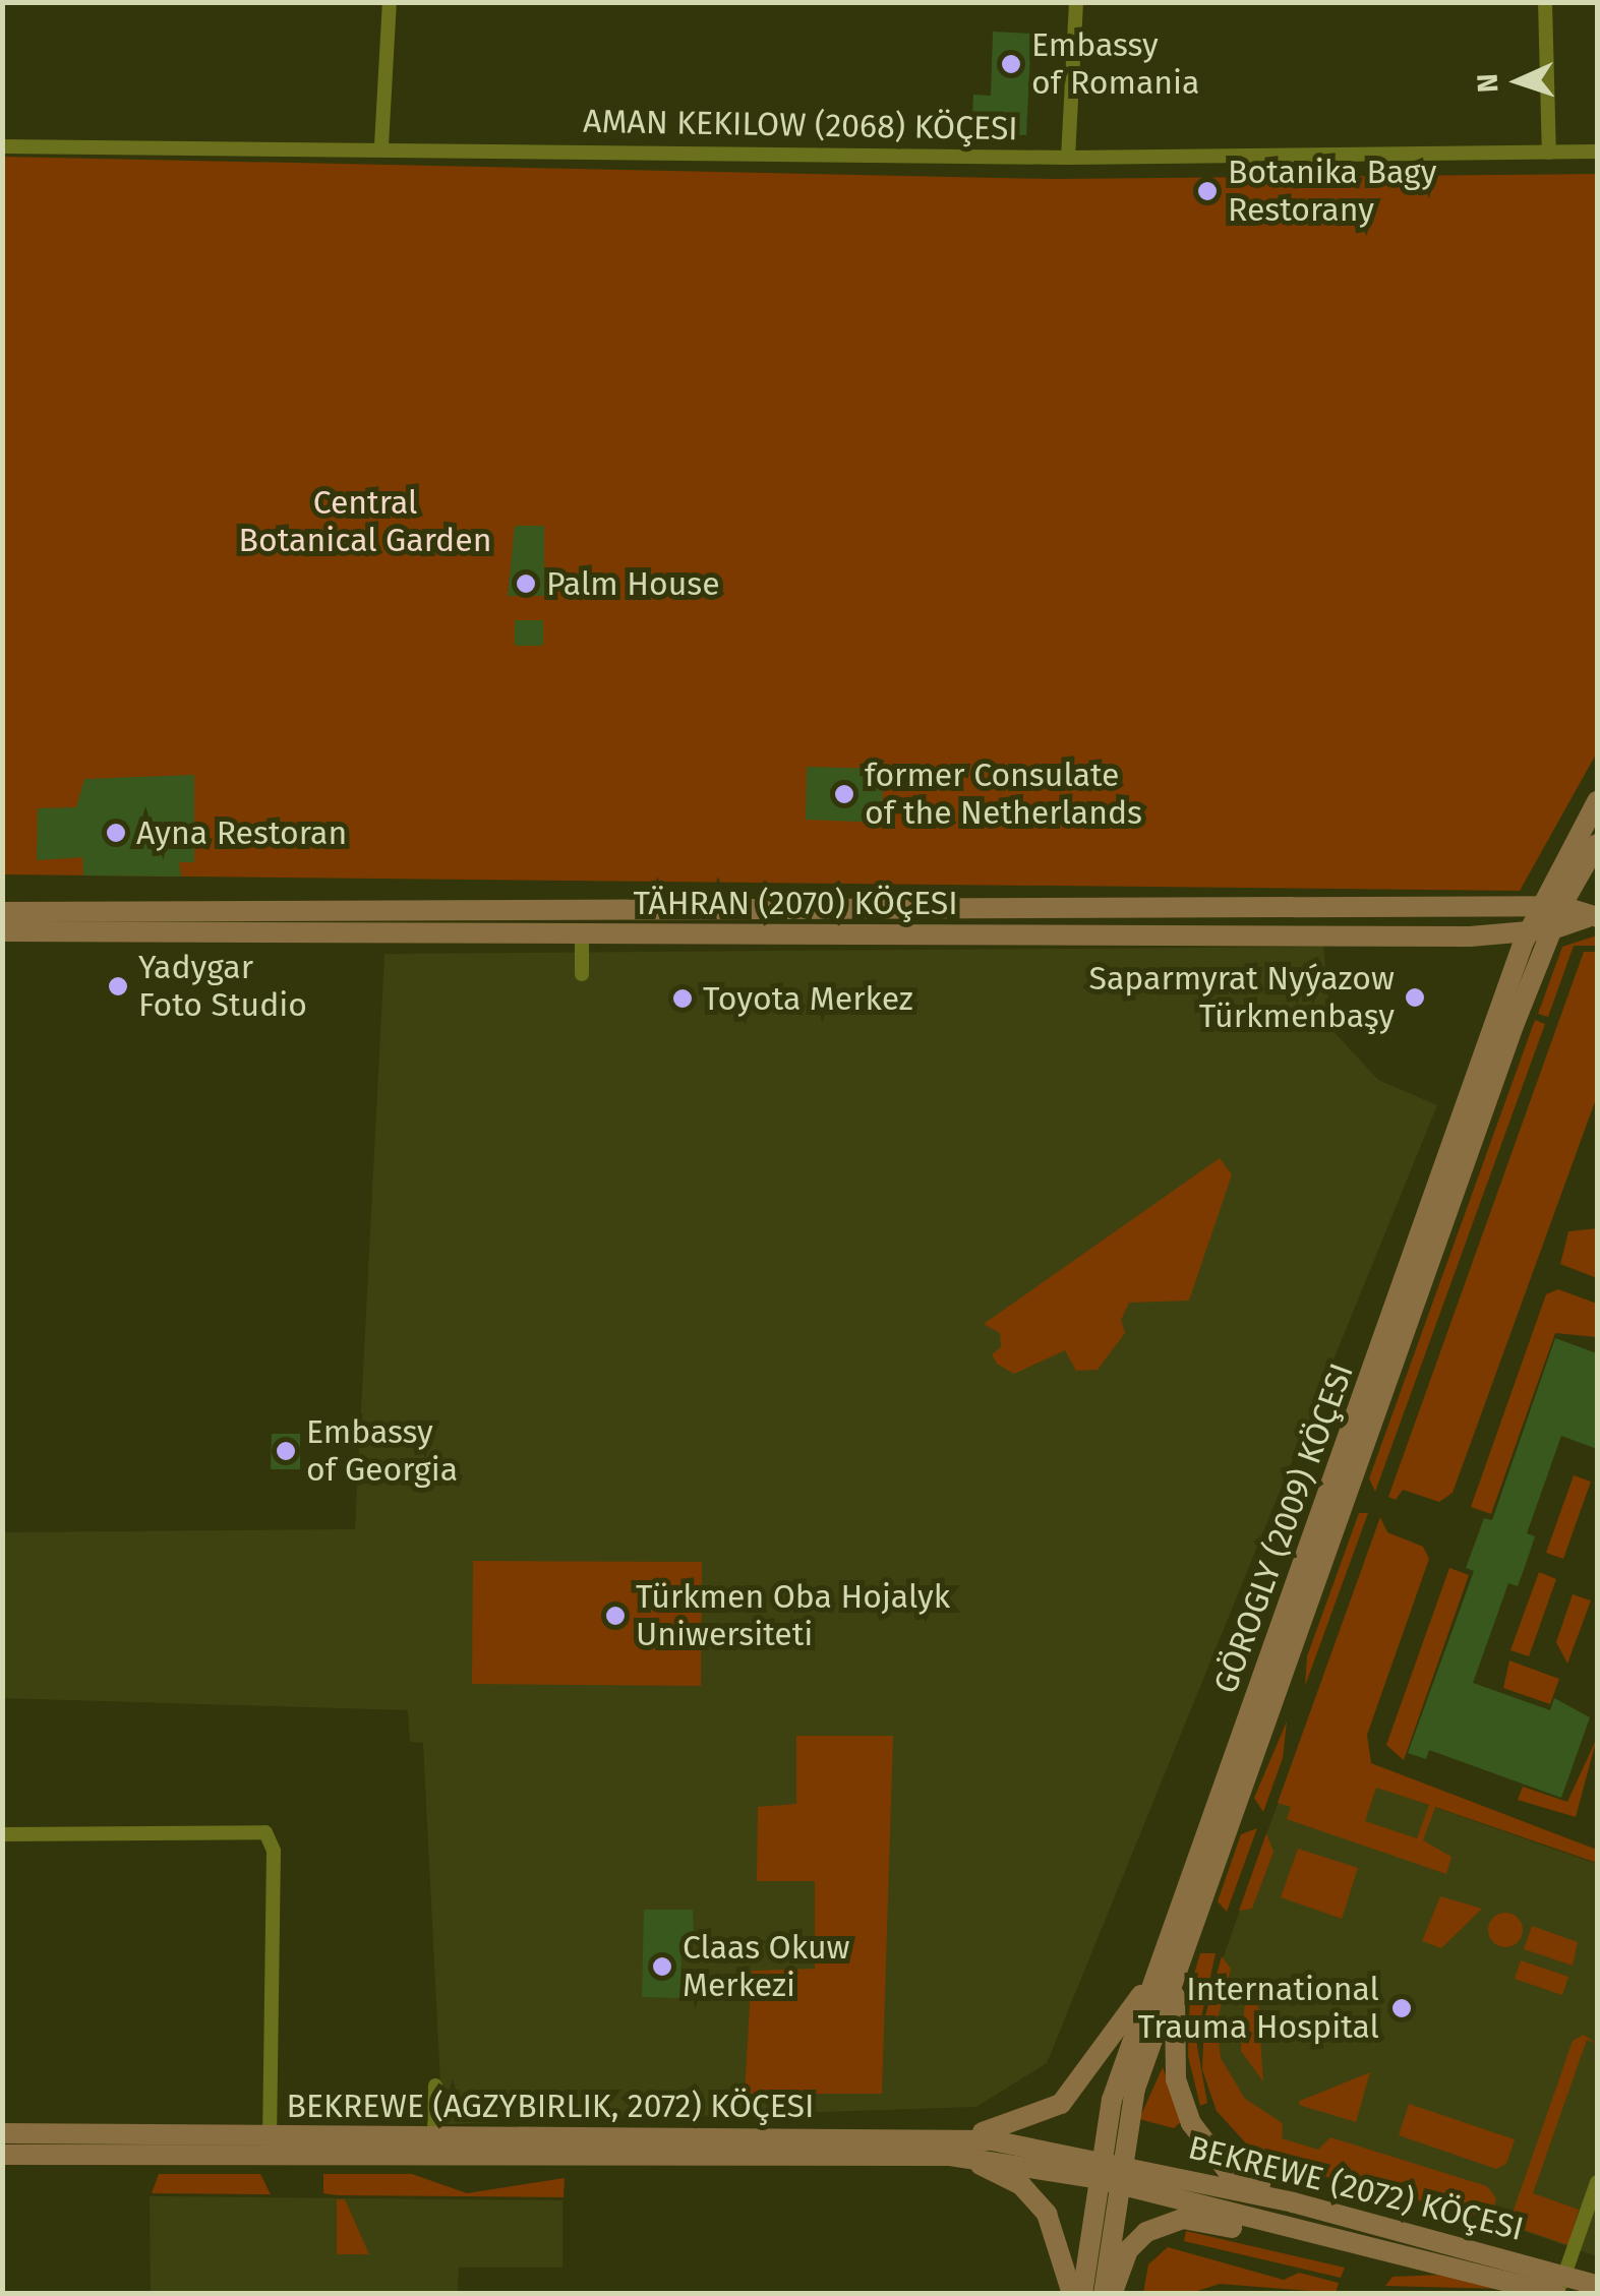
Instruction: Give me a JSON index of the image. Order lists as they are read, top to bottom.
{
  "streets": {
    "main road": [
      "TÄHRAN (2070) KÖÇESI",
      "GÖROGLY (2009) KÖÇESI",
      "BEKREWE (AGZYBIRLIK, 2072) KÖÇESI",
      "BEKREWE (2072) KÖÇESI"
    ],
    "street": ["AMAN KEKILOW (2068) KÖÇESI"]
  },
  "crossings": [
    ["TÄHRAN (2070) KÖÇESI", "GÖROGLY (2009) KÖÇESI"],
    ["GÖROGLY (2009) KÖÇESI", "BEKREWE (AGZYBIRLIK, 2072) KÖÇESI"],
    ["GÖROGLY (2009) KÖÇESI", "BEKREWE (2072) KÖÇESI"],
    ["BEKREWE (AGZYBIRLIK, 2072) KÖÇESI", "BEKREWE (2072) KÖÇESI"]
  ],
  "parks": ["Central Botanical Garden"],
  "places": [
    "Embassy of Romania",
    "Botanika Bagy Restorany",
    "Palm House",
    "former Consulate of the Netherlands",
    "Ayna Restoran",
    "Yadygar Foto Studio",
    "Saparmyrat Nyýazow Türkmenbaşy",
    "Toyota Merkez",
    "Embassy of Georgia",
    "Türkmen Oba Hojalyk Uniwersiteti",
    "Claas Okuw Merkezi",
    "International Trauma Hospital"
  ],
  "north": "left"
}
